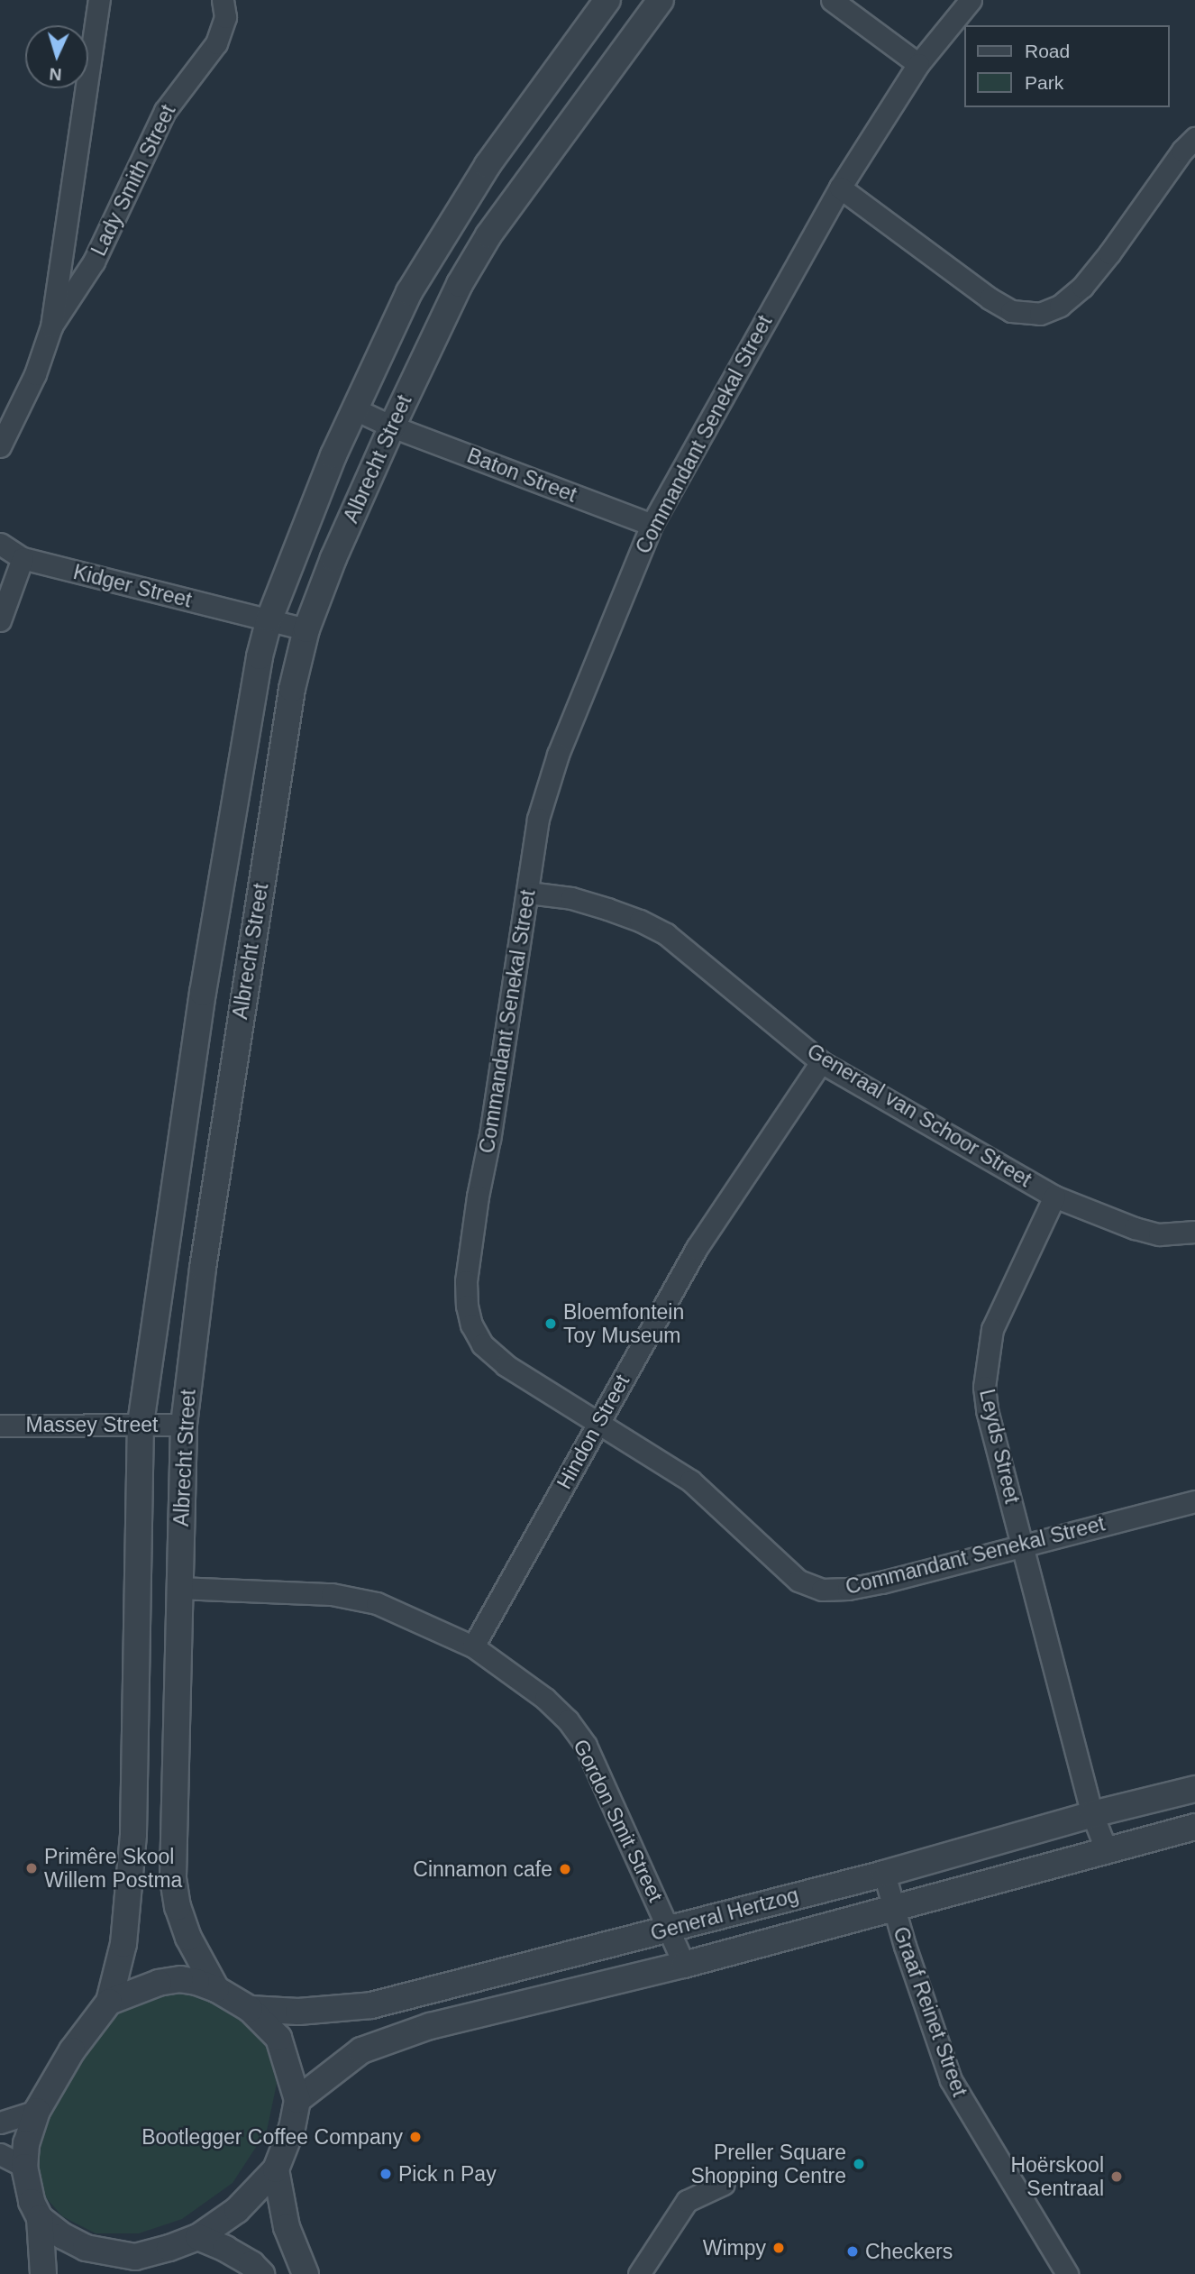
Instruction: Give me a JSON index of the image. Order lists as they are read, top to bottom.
{
  "streets": {
    "street": [
      "Lady Smith Street",
      "Commandant Senekal Street",
      "Albrecht Street",
      "Baton Street",
      "Kidger Street",
      "Generaal van Schoor Street",
      "Massey Street",
      "Hindon Street",
      "Leyds Street",
      "Gordon Smit Street",
      "General Hertzog",
      "Graaf Reinet Street"
    ]
  },
  "crossings": [
    ["Commandant Senekal Street", "Baton Street"],
    ["Commandant Senekal Street", "Generaal van Schoor Street"],
    ["Commandant Senekal Street", "Hindon Street"],
    ["Commandant Senekal Street", "Leyds Street"],
    ["Albrecht Street", "Baton Street"],
    ["Albrecht Street", "Kidger Street"],
    ["Albrecht Street", "Massey Street"],
    ["Albrecht Street", "Gordon Smit Street"],
    ["Generaal van Schoor Street", "Hindon Street"],
    ["Generaal van Schoor Street", "Leyds Street"],
    ["Hindon Street", "Gordon Smit Street"],
    ["Leyds Street", "General Hertzog"],
    ["Gordon Smit Street", "General Hertzog"],
    ["General Hertzog", "Graaf Reinet Street"]
  ],
  "places": [
    "Bloemfontein Toy Museum",
    "Primêre Skool Willem Postma",
    "Cinnamon cafe",
    "Bootlegger Coffee Company",
    "Preller Square Shopping Centre",
    "Pick n Pay",
    "Hoërskool Sentraal",
    "Wimpy",
    "Checkers"
  ],
  "legend": ["Road", "Park"],
  "north": "bottom"
}
